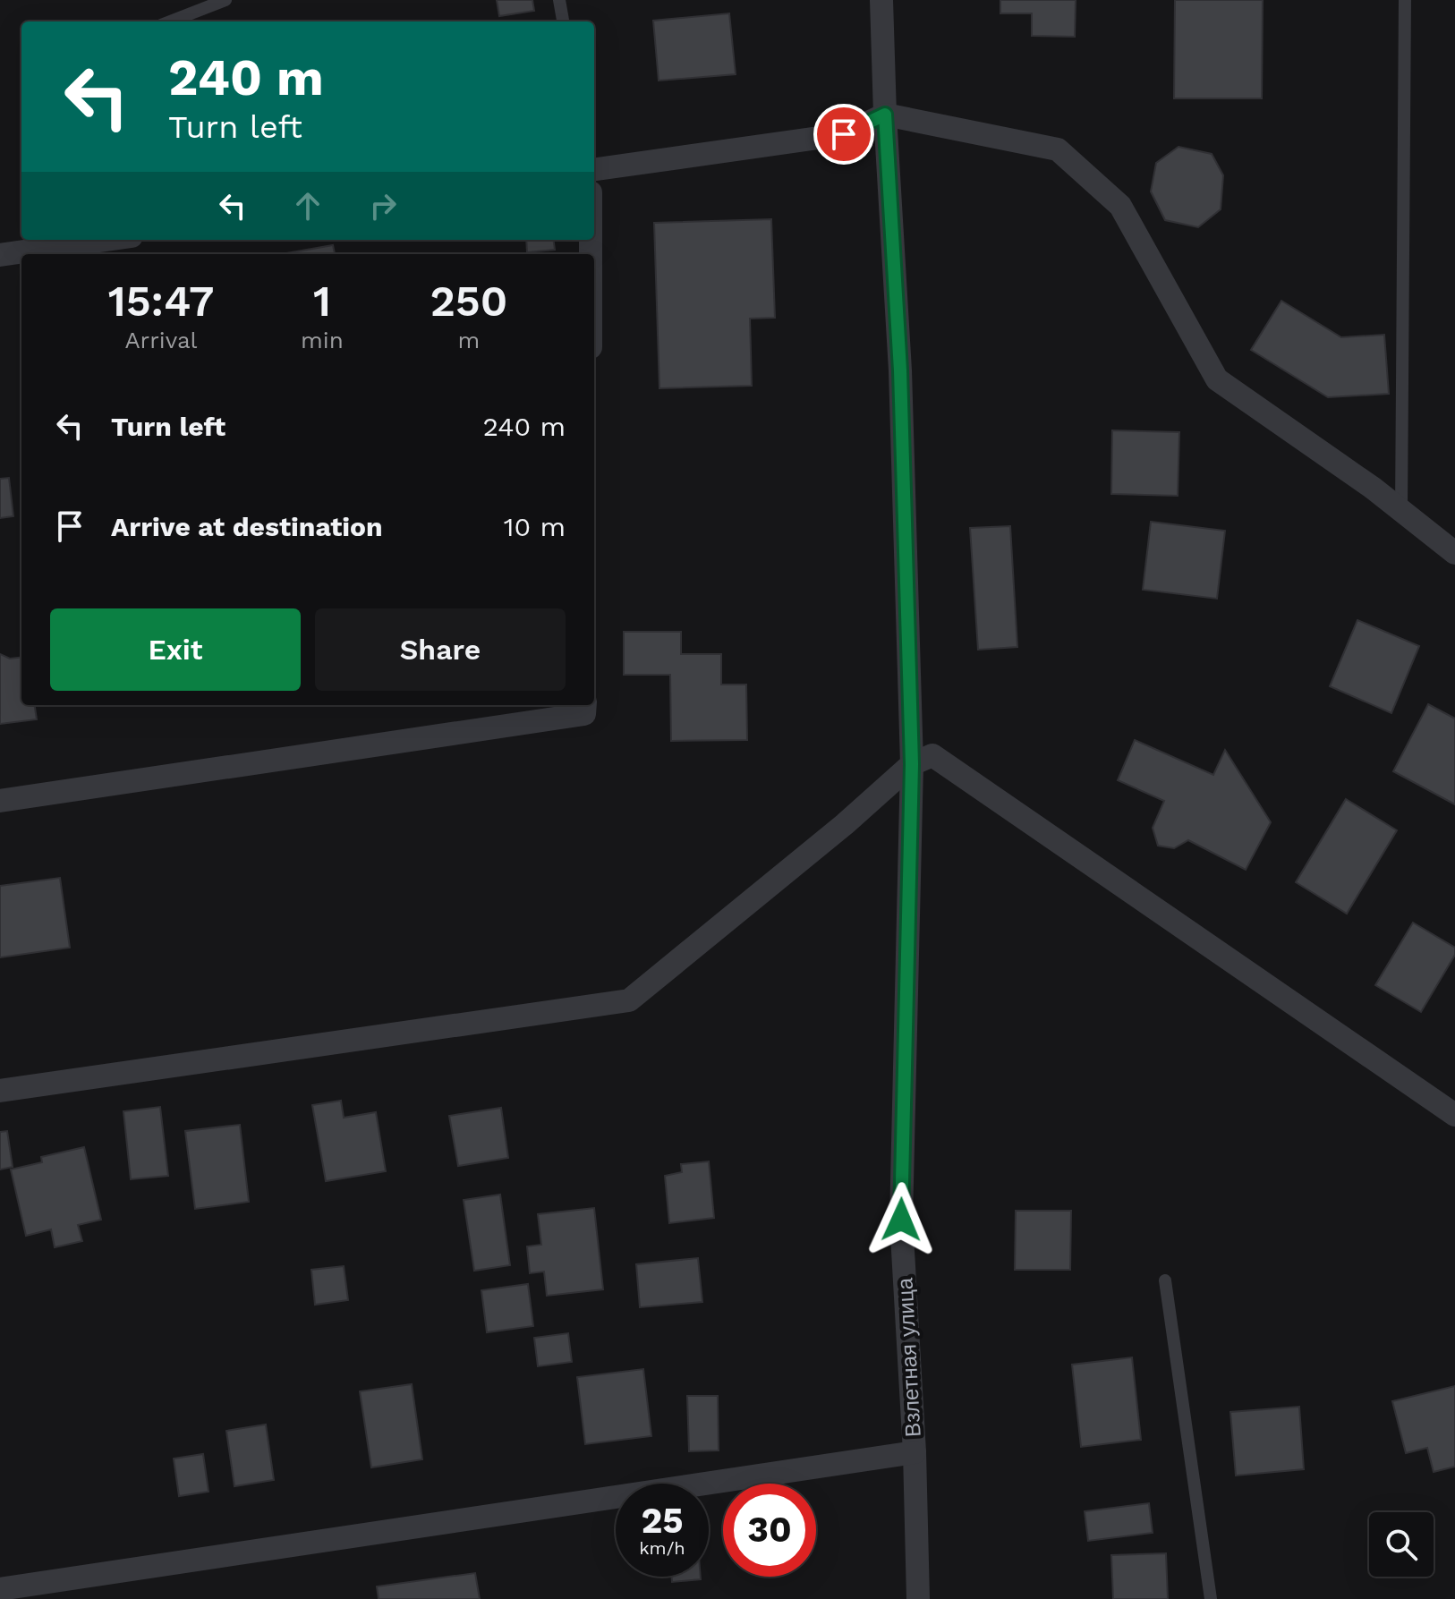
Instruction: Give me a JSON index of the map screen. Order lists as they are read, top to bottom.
{
  "streets": {
    "street": ["Взлетная улица"]
  },
  "page": {
    "turn": ["240 m", "Turn left"],
    "eta": [
      "15:47",
      "Arrival",
      "1",
      "min",
      "250",
      "m"
    ],
    "list": [
      {
        "name": "Turn left",
        "value": "240 m"
      },
      {
        "name": "Arrive at destination",
        "value": "10 m"
      }
    ],
    "buttons": ["Exit", "Share"],
    "speed": "25 km/h",
    "limit": "30"
  }
}
